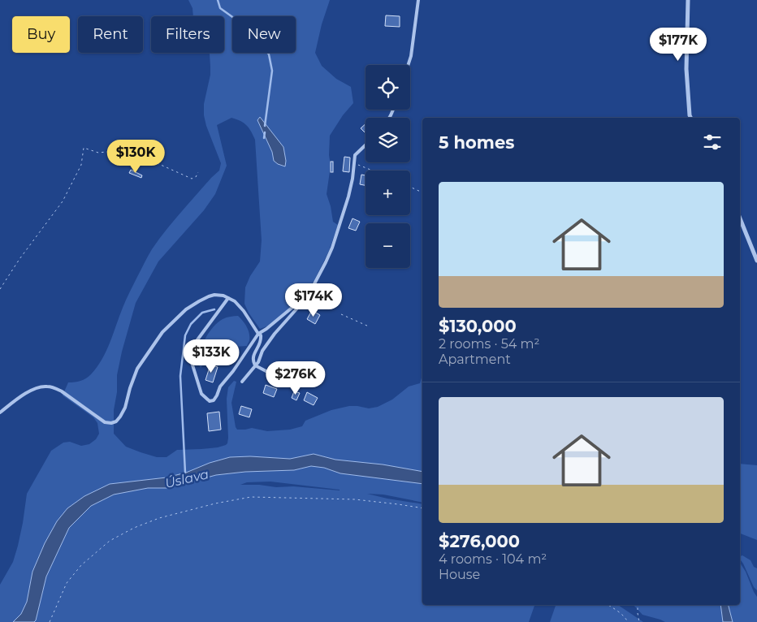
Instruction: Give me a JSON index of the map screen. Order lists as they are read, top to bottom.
{
  "water": ["Úslava"],
  "page": {
    "chip": [
      "Buy",
      "Rent",
      "Filters",
      "New"
    ],
    "price": [
      "$177K",
      "$130K",
      "$174K",
      "$133K",
      "$276K"
    ],
    "map_buttons": ["+", "−"],
    "heading": "5 homes",
    "list": [
      {
        "name": "$130,000",
        "note": "2 rooms · 54 m² · Apartment"
      },
      {
        "name": "$276,000",
        "note": "4 rooms · 104 m² · House"
      }
    ]
  }
}
